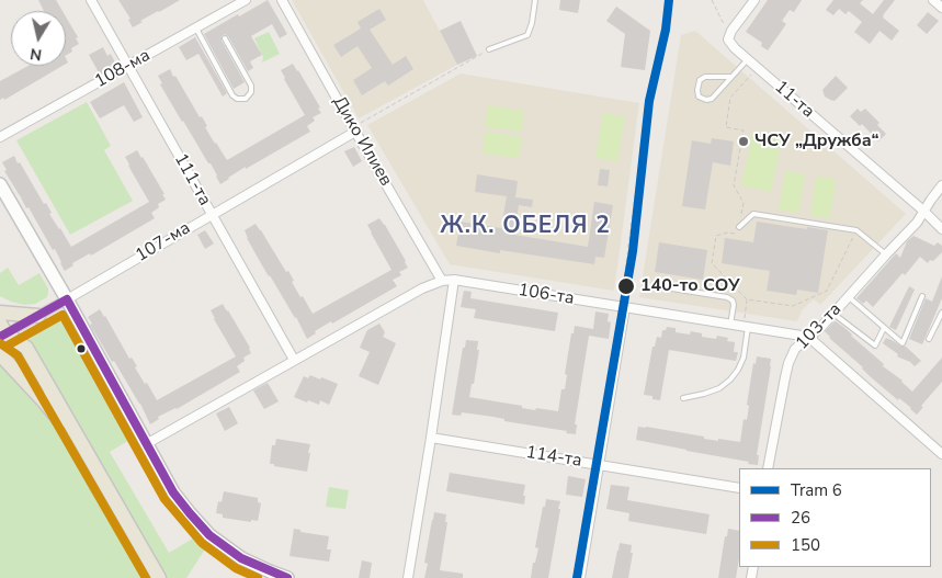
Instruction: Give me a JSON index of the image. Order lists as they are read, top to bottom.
{
  "streets": {
    "street": [
      "108-ма",
      "11-та",
      "Дико Илиев",
      "111-та",
      "107-ма",
      "106-та",
      "103-та",
      "114-та"
    ]
  },
  "crossings": [
    ["108-ма", "111-та"],
    ["11-та", "103-та"],
    ["Дико Илиев", "107-ма"],
    ["Дико Илиев", "106-та"],
    ["111-та", "107-ма"],
    ["111-та", "106-та"],
    ["106-та", "103-та"]
  ],
  "districts": ["Ж.К. ОБЕЛЯ 2"],
  "places": ["ЧСУ „Дружба“", "140-то СОУ"],
  "lines": ["tram line 6", "transit line 26", "transit line 150"],
  "legend": ["Tram 6", "26", "150"],
  "north": "bottom"
}
